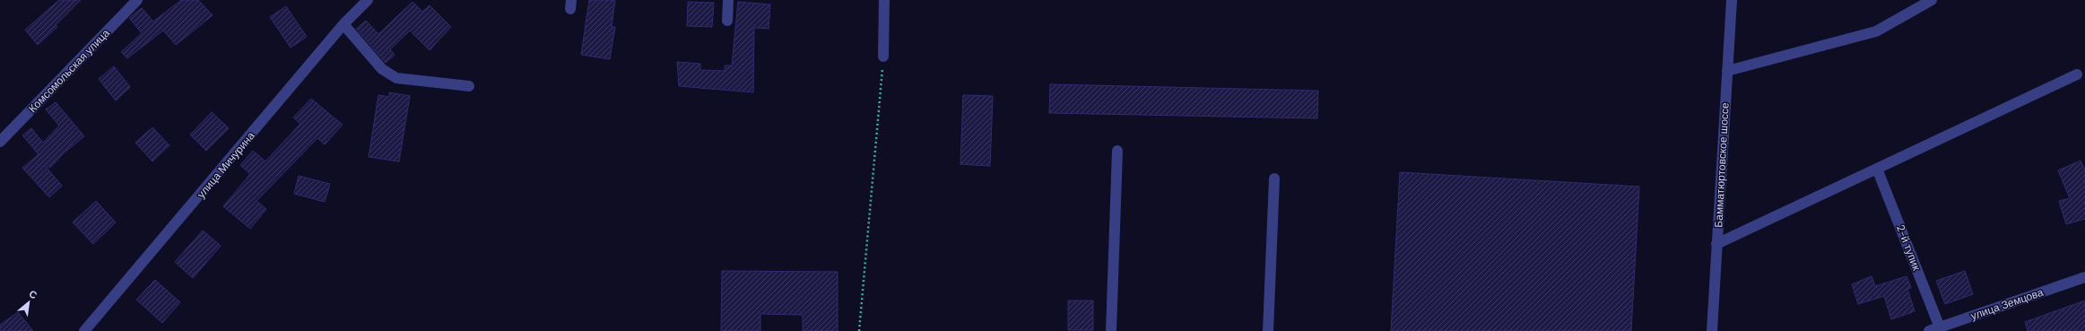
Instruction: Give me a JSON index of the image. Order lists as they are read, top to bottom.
{
  "streets": {
    "street": [
      "Комсомольская улица",
      "улица Мичурина",
      "Бамматюртовское шоссе",
      "2-й тупик",
      "улица Земцова"
    ]
  },
  "crossings": [
    ["2-й тупик", "улица Земцова"]
  ],
  "north": "top right"
}
